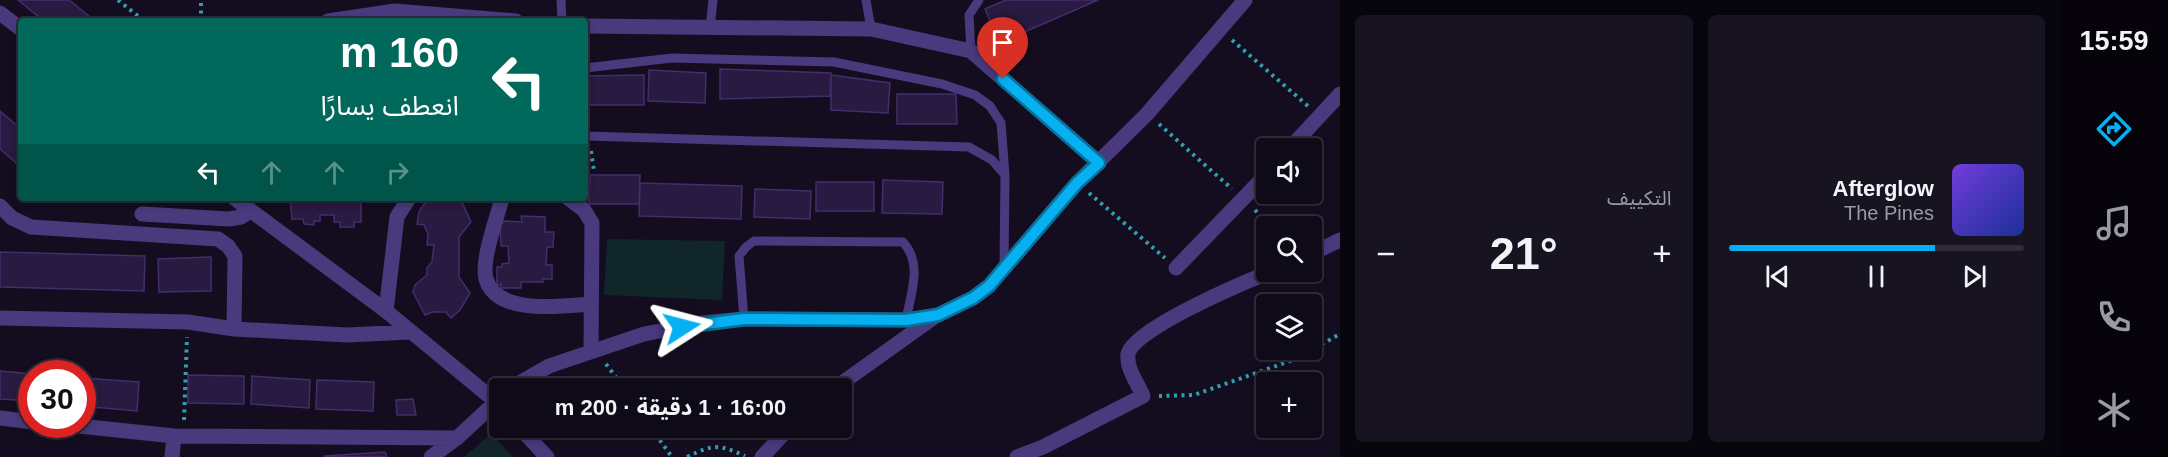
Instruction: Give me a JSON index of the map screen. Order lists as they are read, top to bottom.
{
  "page": {
    "tabs": "15:59",
    "tile": "التكييف",
    "turn": ["160 m", "انعطف يسارًا"],
    "map_buttons": "+",
    "song": ["Afterglow", "The Pines"],
    "heat": ["−", "21°", "+"],
    "limit": "30",
    "trip": "16:00 · 1 دقيقة · 200 m"
  }
}
